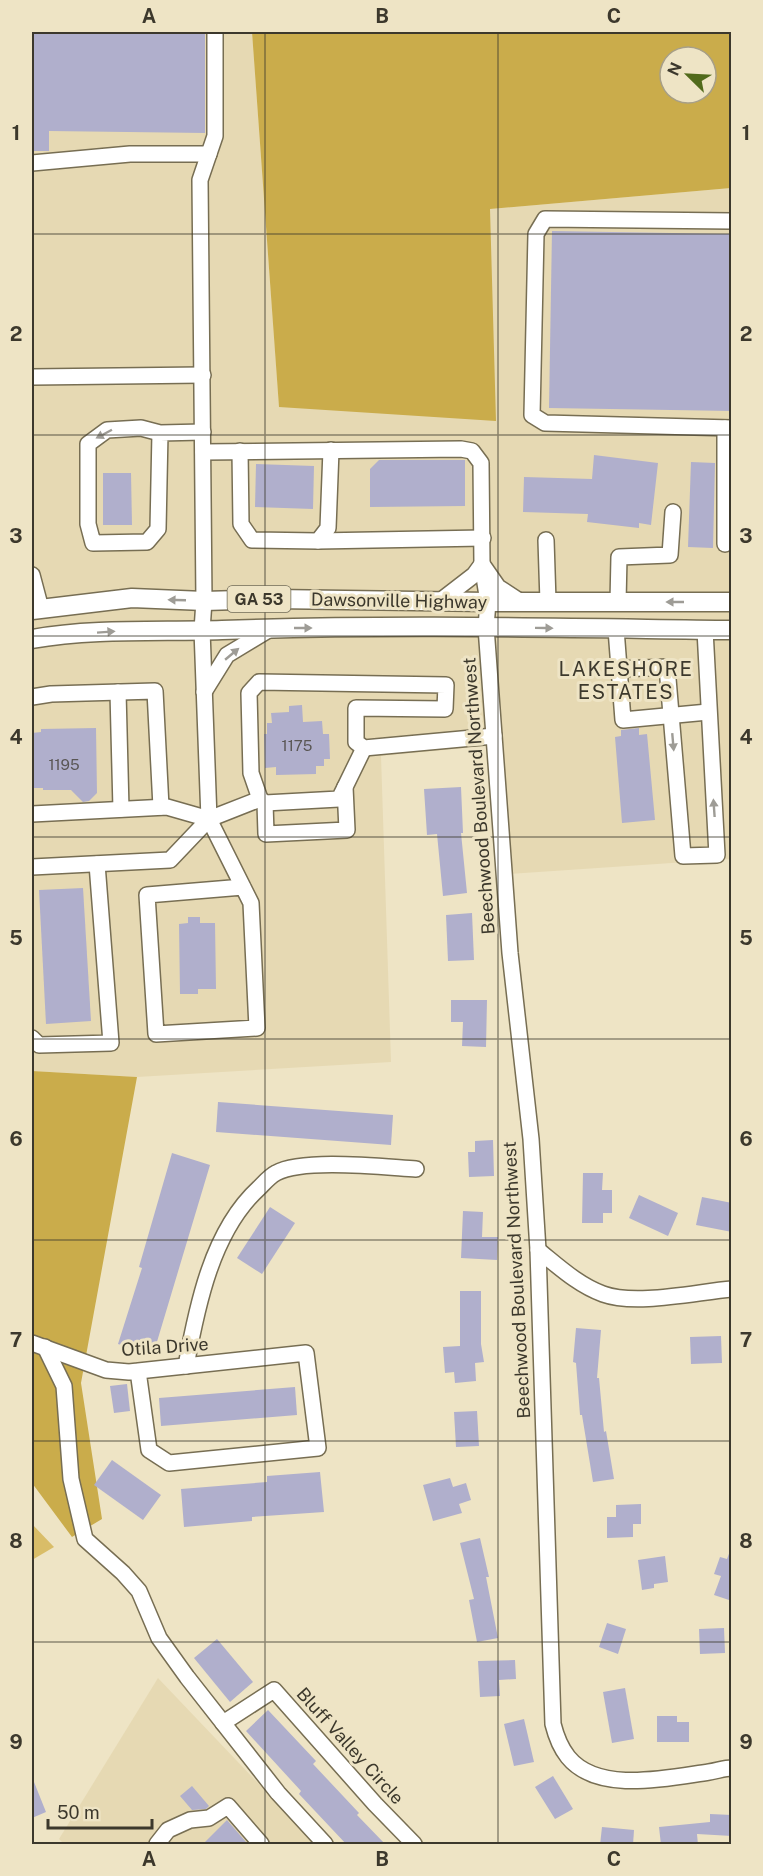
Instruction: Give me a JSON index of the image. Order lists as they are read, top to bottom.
{
  "streets": {
    "main road": ["GA 53", "Dawsonville Highway"],
    "street": ["Beechwood Boulevard Northwest", "Otila Drive", "Bluff Valley Circle"]
  },
  "crossings": [
    ["Dawsonville Highway", "Beechwood Boulevard Northwest"]
  ],
  "districts": ["LAKESHORE ESTATES"],
  "house_numbers": ["1175", "1195"],
  "scale_bar": "50 m",
  "north": "top left",
  "grid": {
    "columns": ["A", "B", "C"],
    "rows": [
      "1",
      "2",
      "3",
      "4",
      "5",
      "6",
      "7",
      "8",
      "9"
    ]
  }
}
